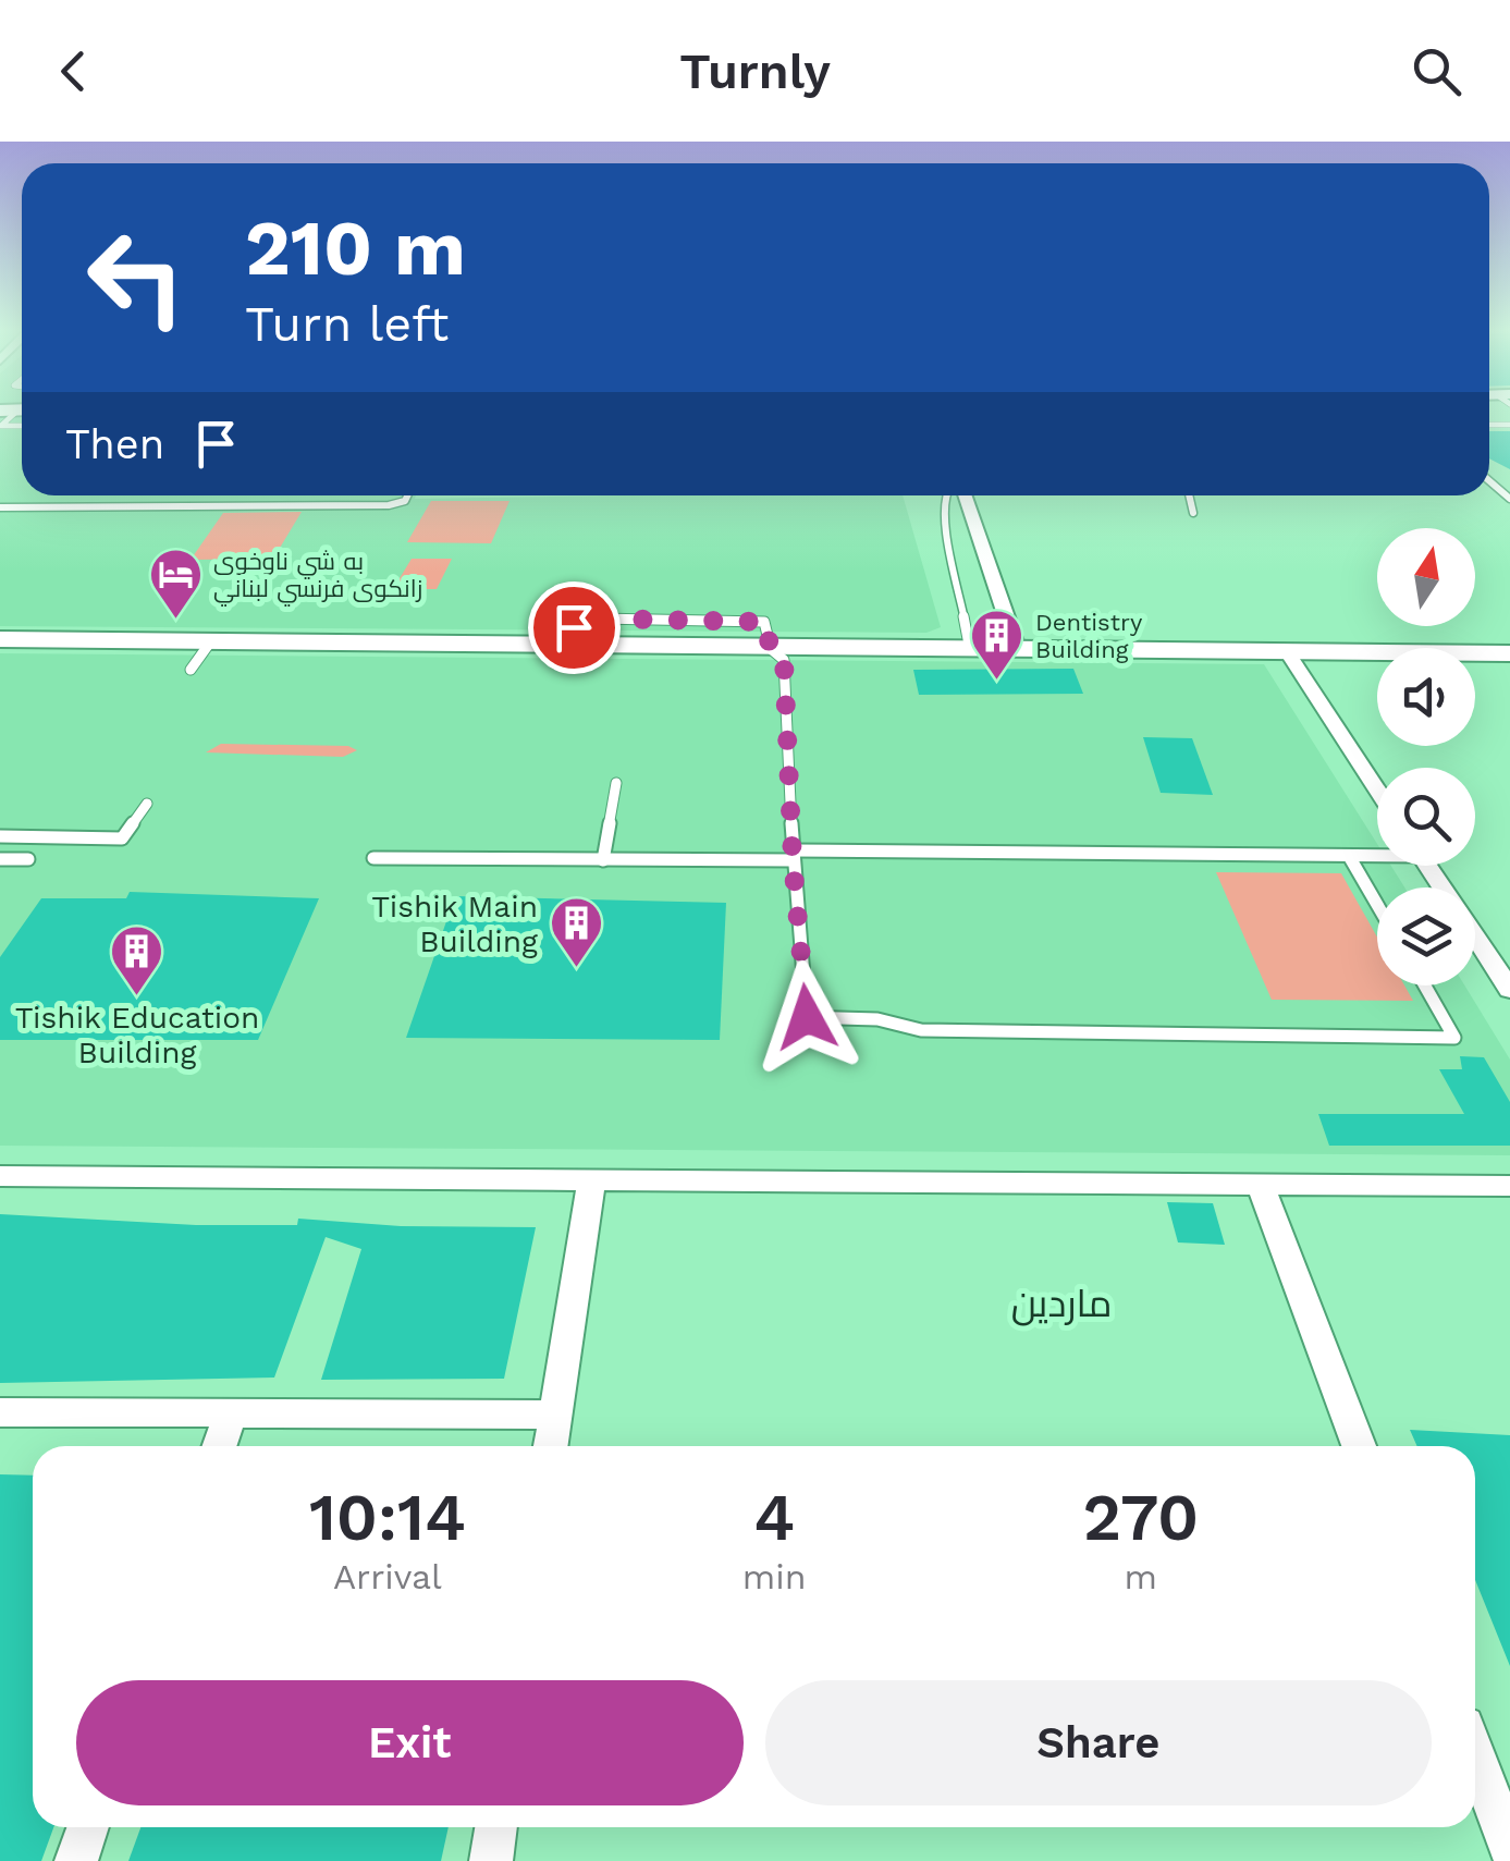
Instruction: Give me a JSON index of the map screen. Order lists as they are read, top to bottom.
{
  "districts": ["ماردین"],
  "places": {
    "hotel": ["به شي ناوخوى زانكوى فرنسي لبناني"],
    "building": ["Dentistry Building", "Tishik Main Building", "Tishik Education Building"]
  },
  "north": "top",
  "page": {
    "header": "Turnly",
    "turn": ["210 m", "Turn left"],
    "then": "Then",
    "eta": [
      "10:14",
      "Arrival",
      "4",
      "min",
      "270",
      "m"
    ],
    "buttons": ["Exit", "Share"]
  }
}
